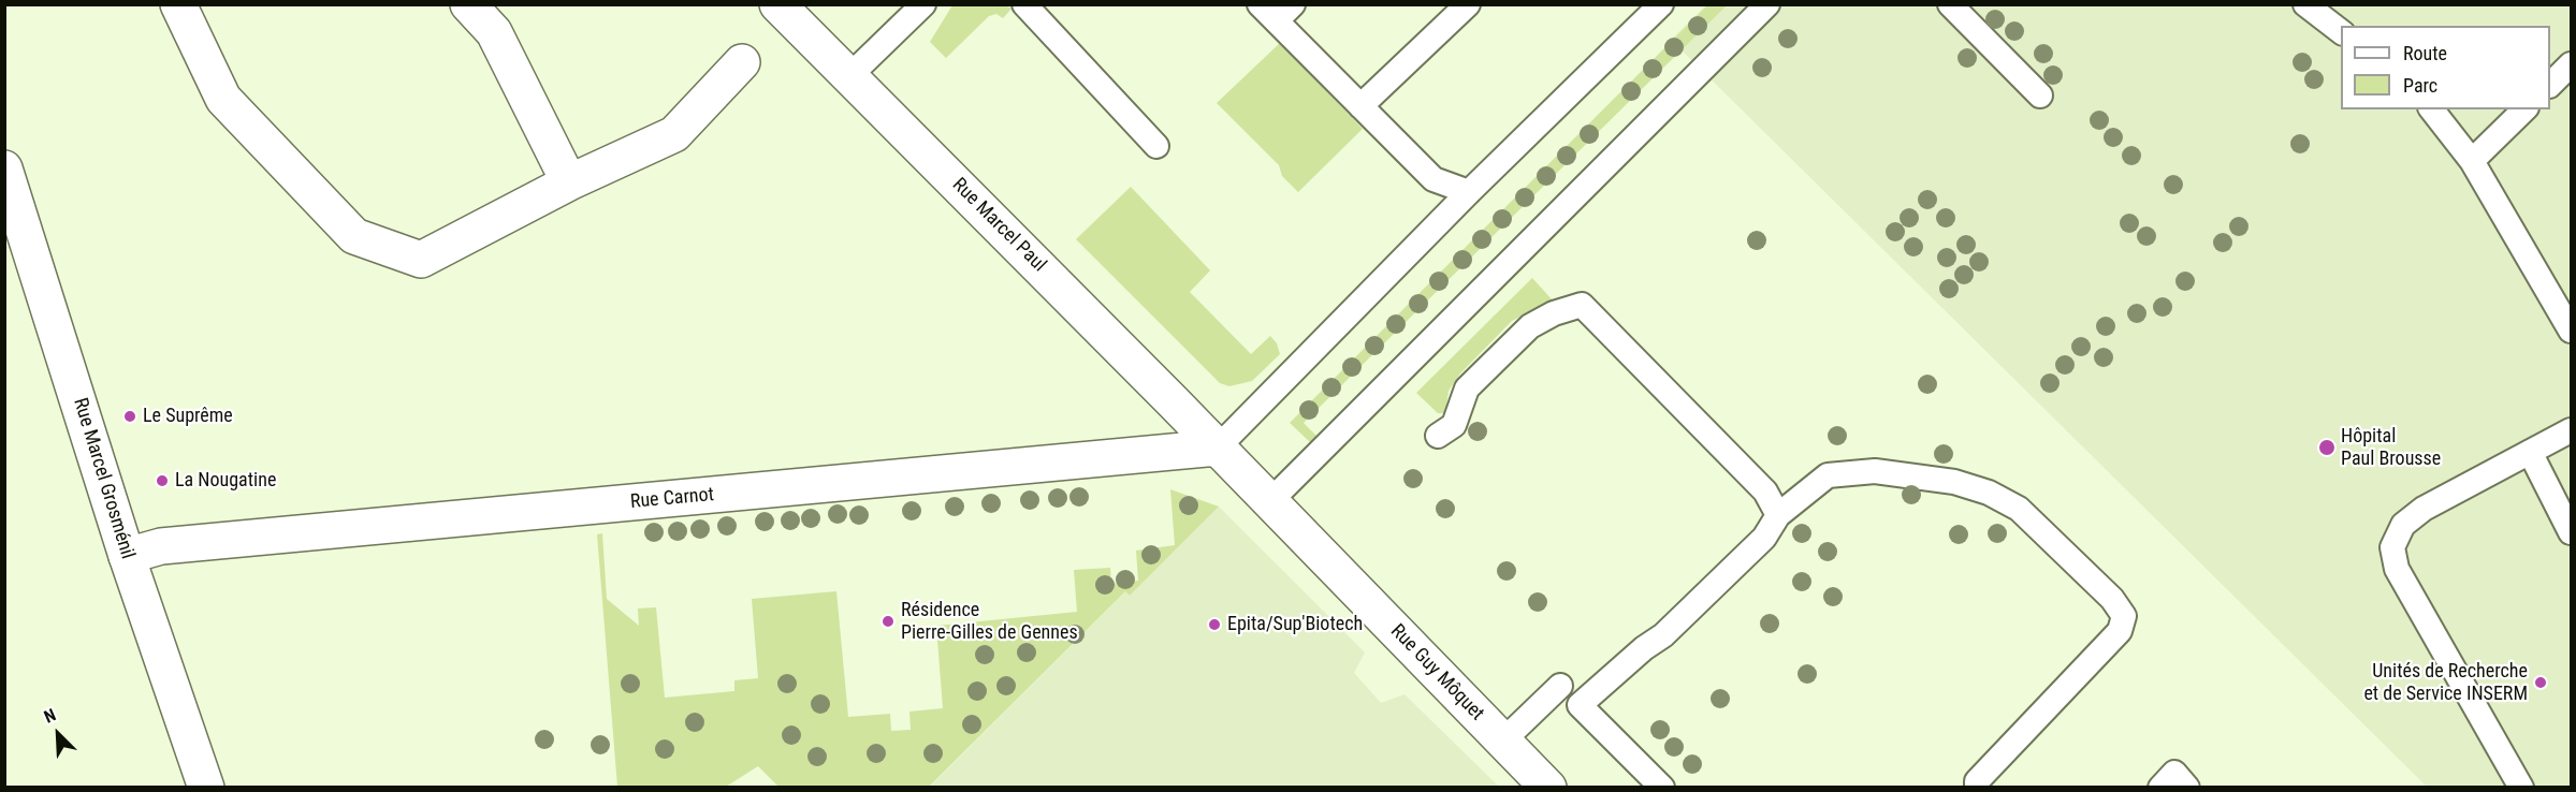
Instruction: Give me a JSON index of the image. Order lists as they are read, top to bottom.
{
  "streets": {
    "street": [
      "Rue Marcel Paul",
      "Rue Marcel Grosménil",
      "Rue Carnot",
      "Rue Guy Môquet"
    ]
  },
  "crossings": [
    ["Rue Marcel Paul", "Rue Carnot"],
    ["Rue Marcel Paul", "Rue Guy Môquet"],
    ["Rue Marcel Grosménil", "Rue Carnot"],
    ["Rue Carnot", "Rue Guy Môquet"]
  ],
  "places": [
    "Le Suprême",
    "Hôpital Paul Brousse",
    "La Nougatine",
    "Résidence Pierre-Gilles de Gennes",
    "Epita/Sup'Biotech",
    "Unités de Recherche et de Service INSERM"
  ],
  "legend": ["Route", "Parc"],
  "north": "top left"
}
